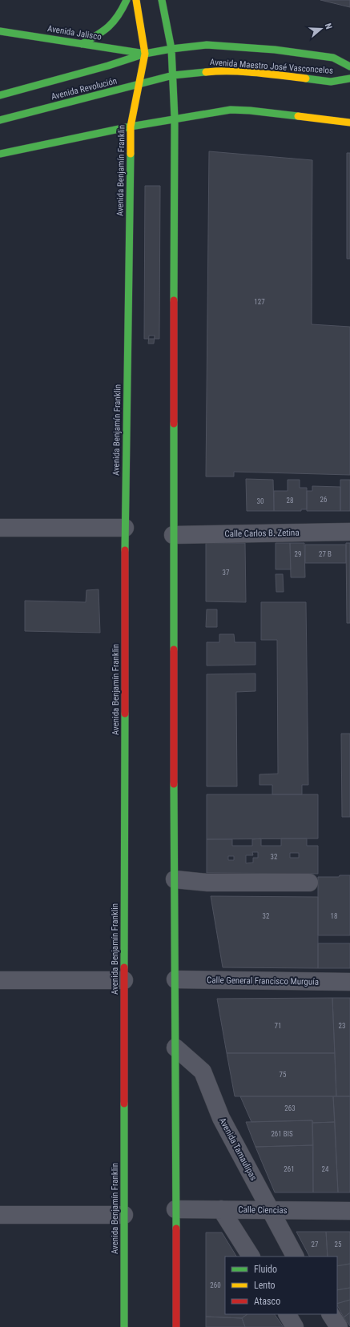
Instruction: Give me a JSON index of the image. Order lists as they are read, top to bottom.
{
  "streets": {
    "main road": [
      "Avenida Jalisco",
      "Avenida Maestro José Vasconcelos",
      "Avenida Revolución",
      "Avenida Benjamín Franklin"
    ],
    "street": [
      "Calle Carlos B. Zetina",
      "Calle General Francisco Murguía",
      "Avenida Tamaulipas",
      "Calle Ciencias"
    ]
  },
  "crossings": [
    ["Avenida Jalisco", "Avenida Revolución"],
    ["Avenida Jalisco", "Avenida Benjamín Franklin"],
    ["Avenida Maestro José Vasconcelos", "Avenida Revolución"],
    ["Avenida Revolución", "Avenida Benjamín Franklin"],
    ["Avenida Tamaulipas", "Calle Ciencias"]
  ],
  "house_numbers": [
    "127",
    "26",
    "28",
    "30",
    "29",
    "27 B",
    "37",
    "32",
    "32",
    "18",
    "71",
    "23",
    "75",
    "263",
    "261 BIS",
    "261",
    "24",
    "27",
    "25",
    "260"
  ],
  "legend": ["Fluido", "Lento", "Atasco"],
  "north": "right"
}
